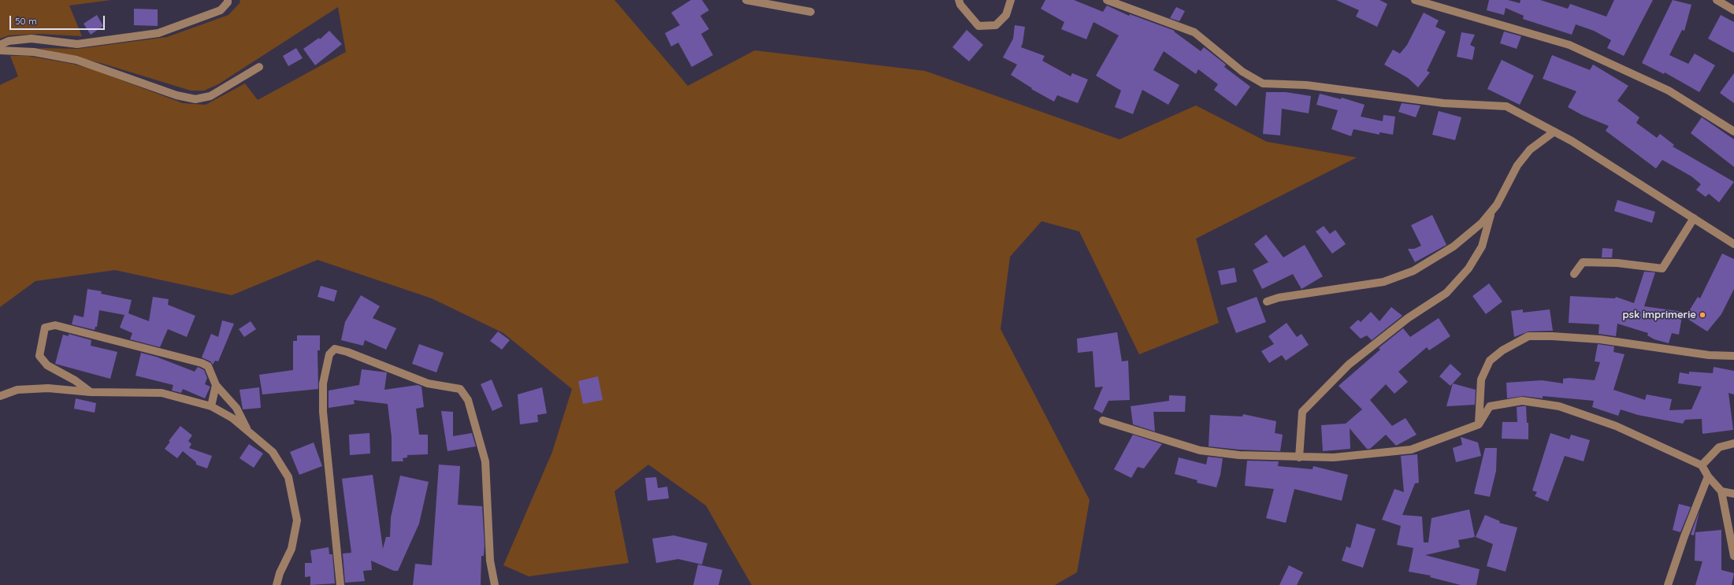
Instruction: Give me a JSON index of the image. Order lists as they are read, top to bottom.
{
  "places": ["psk imprimerie"],
  "scale_bar": "50 m"
}
